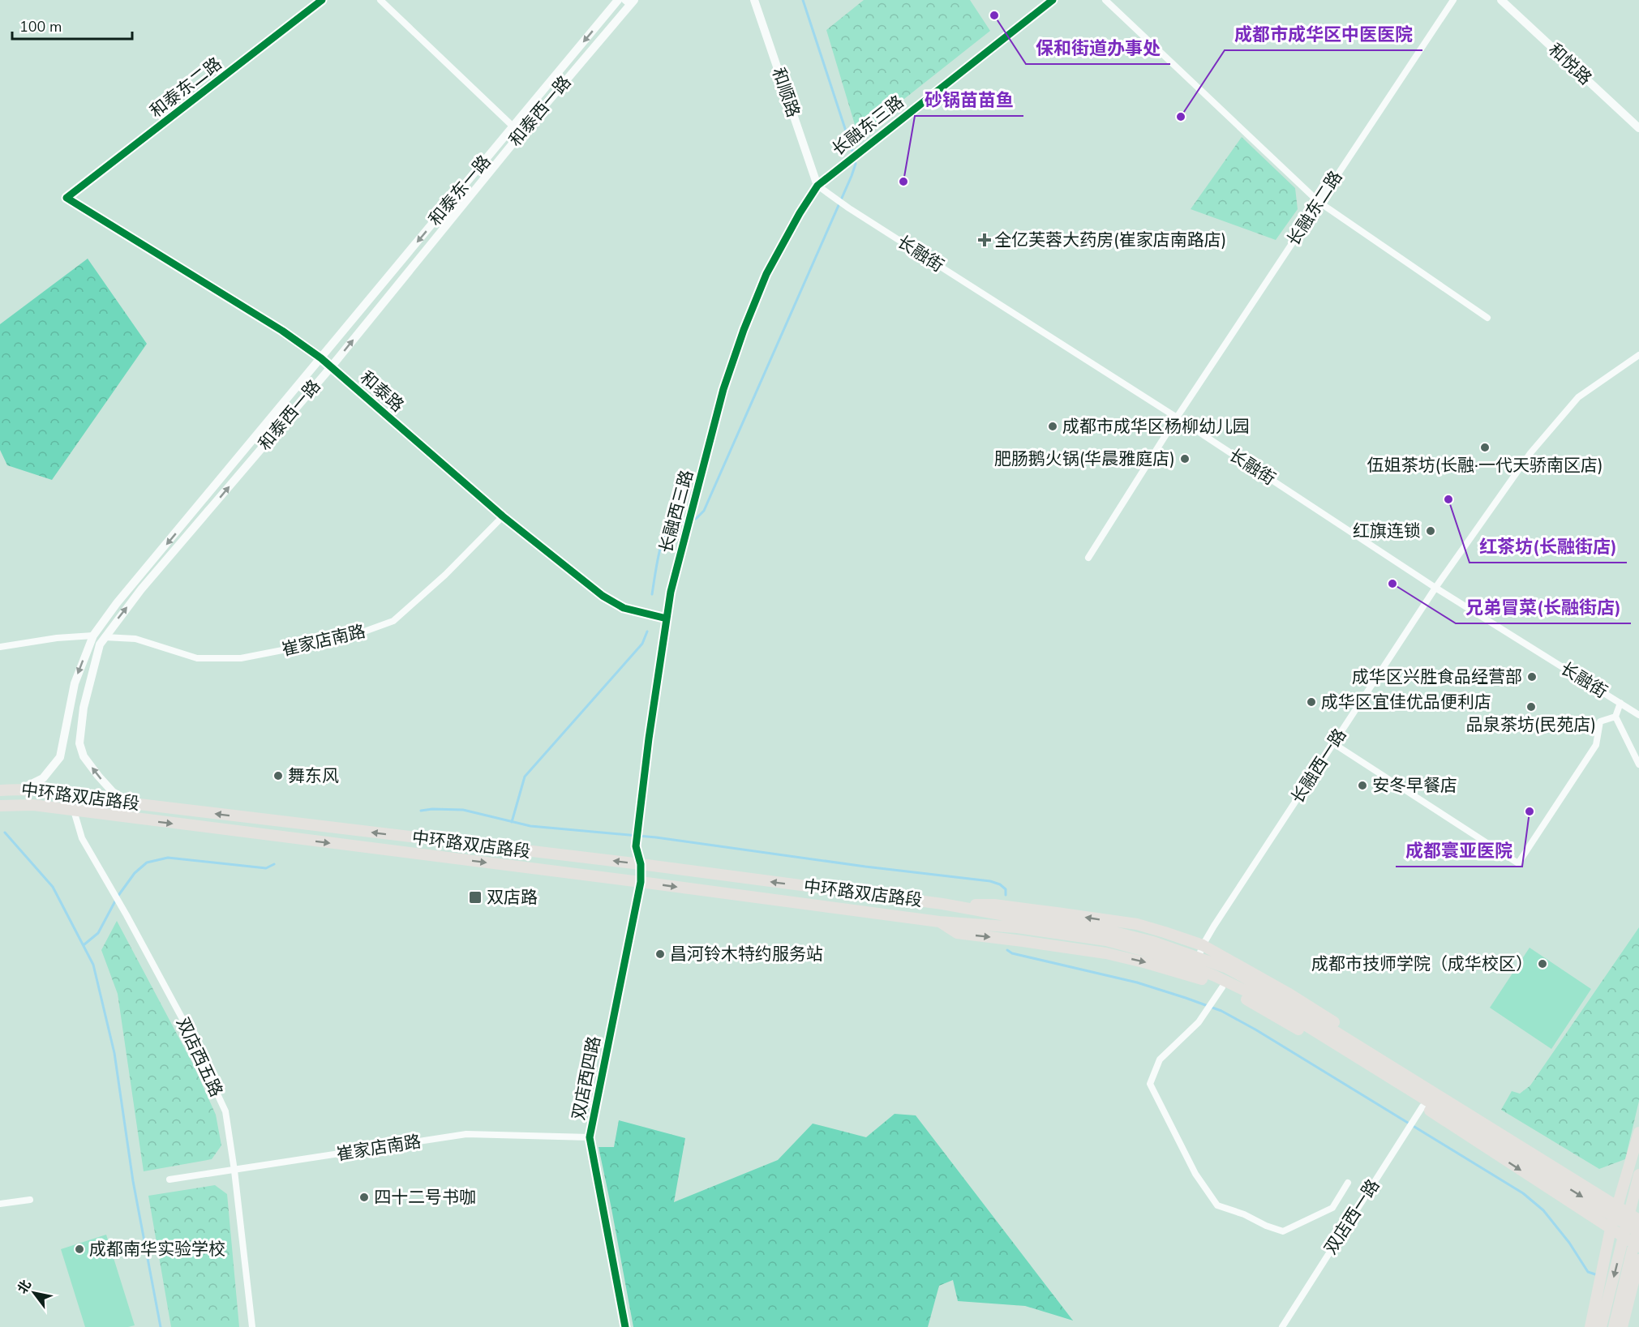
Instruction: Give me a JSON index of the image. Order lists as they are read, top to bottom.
{
  "streets": {
    "main road": ["中环路双店路段"],
    "street": [
      "和悦路",
      "和泰东二路",
      "和顺路",
      "和泰西一路",
      "长融东三路",
      "和泰东一路",
      "长融东二路",
      "长融街",
      "和泰路",
      "长融西三路",
      "崔家店南路",
      "长融西一路",
      "双店西五路",
      "双店西四路",
      "双店西一路"
    ]
  },
  "crossings": [
    ["和泰东二路", "和泰路"],
    ["和顺路", "长融东三路"],
    ["和顺路", "长融街"],
    ["和顺路", "长融西三路"],
    ["和泰西一路", "和泰东一路"],
    ["和泰西一路", "和泰路"],
    ["和泰西一路", "崔家店南路"],
    ["和泰西一路", "中环路双店路段"],
    ["长融东三路", "长融街"],
    ["长融东三路", "长融西三路"],
    ["和泰东一路", "和泰路"],
    ["长融东二路", "长融街"],
    ["长融街", "长融西三路"],
    ["长融街", "长融西一路"],
    ["和泰路", "长融西三路"],
    ["和泰路", "崔家店南路"],
    ["长融西三路", "中环路双店路段"],
    ["长融西三路", "双店西四路"],
    ["崔家店南路", "双店西五路"],
    ["崔家店南路", "双店西四路"],
    ["中环路双店路段", "双店西五路"],
    ["中环路双店路段", "双店西四路"]
  ],
  "one_way": ["和泰东一路"],
  "places": {
    "other": [
      "保和街道办事处",
      "成都市成华区中医医院",
      "砂锅苗苗鱼",
      "成都市成华区杨柳幼儿园",
      "伍姐茶坊(长融·一代天骄南区店)",
      "肥肠鹅火锅(华晨雅庭店)",
      "红茶坊(长融街店)",
      "红旗连锁",
      "兄弟冒菜(长融街店)",
      "成华区兴胜食品经营部",
      "成华区宜佳优品便利店",
      "品泉茶坊(民苑店)",
      "舞东风",
      "安冬早餐店",
      "成都寰亚医院",
      "昌河铃木特约服务站",
      "成都市技师学院（成华校区）",
      "四十二号书咖",
      "成都南华实验学校"
    ],
    "health": ["全亿芙蓉大药房(崔家店南路店)"],
    "transit": ["双店路"]
  },
  "scale_bar": "100 m",
  "north": "top left"
}
